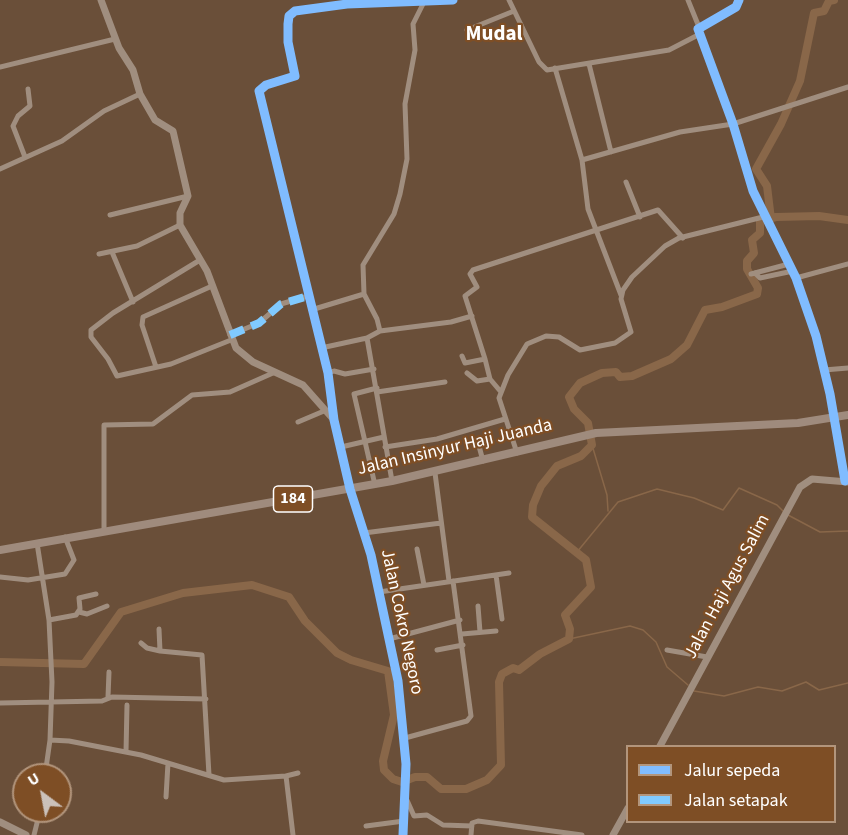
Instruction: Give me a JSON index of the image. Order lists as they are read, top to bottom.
{
  "streets": {
    "main road": ["Jalan Insinyur Haji Juanda", "184"],
    "street": ["Jalan Haji Agus Salim", "Jalan Cokro Negoro"]
  },
  "crossings": [
    ["Jalan Insinyur Haji Juanda", "Jalan Cokro Negoro"]
  ],
  "districts": ["Mudal"],
  "legend": ["Jalur sepeda", "Jalan setapak"],
  "north": "top left"
}
